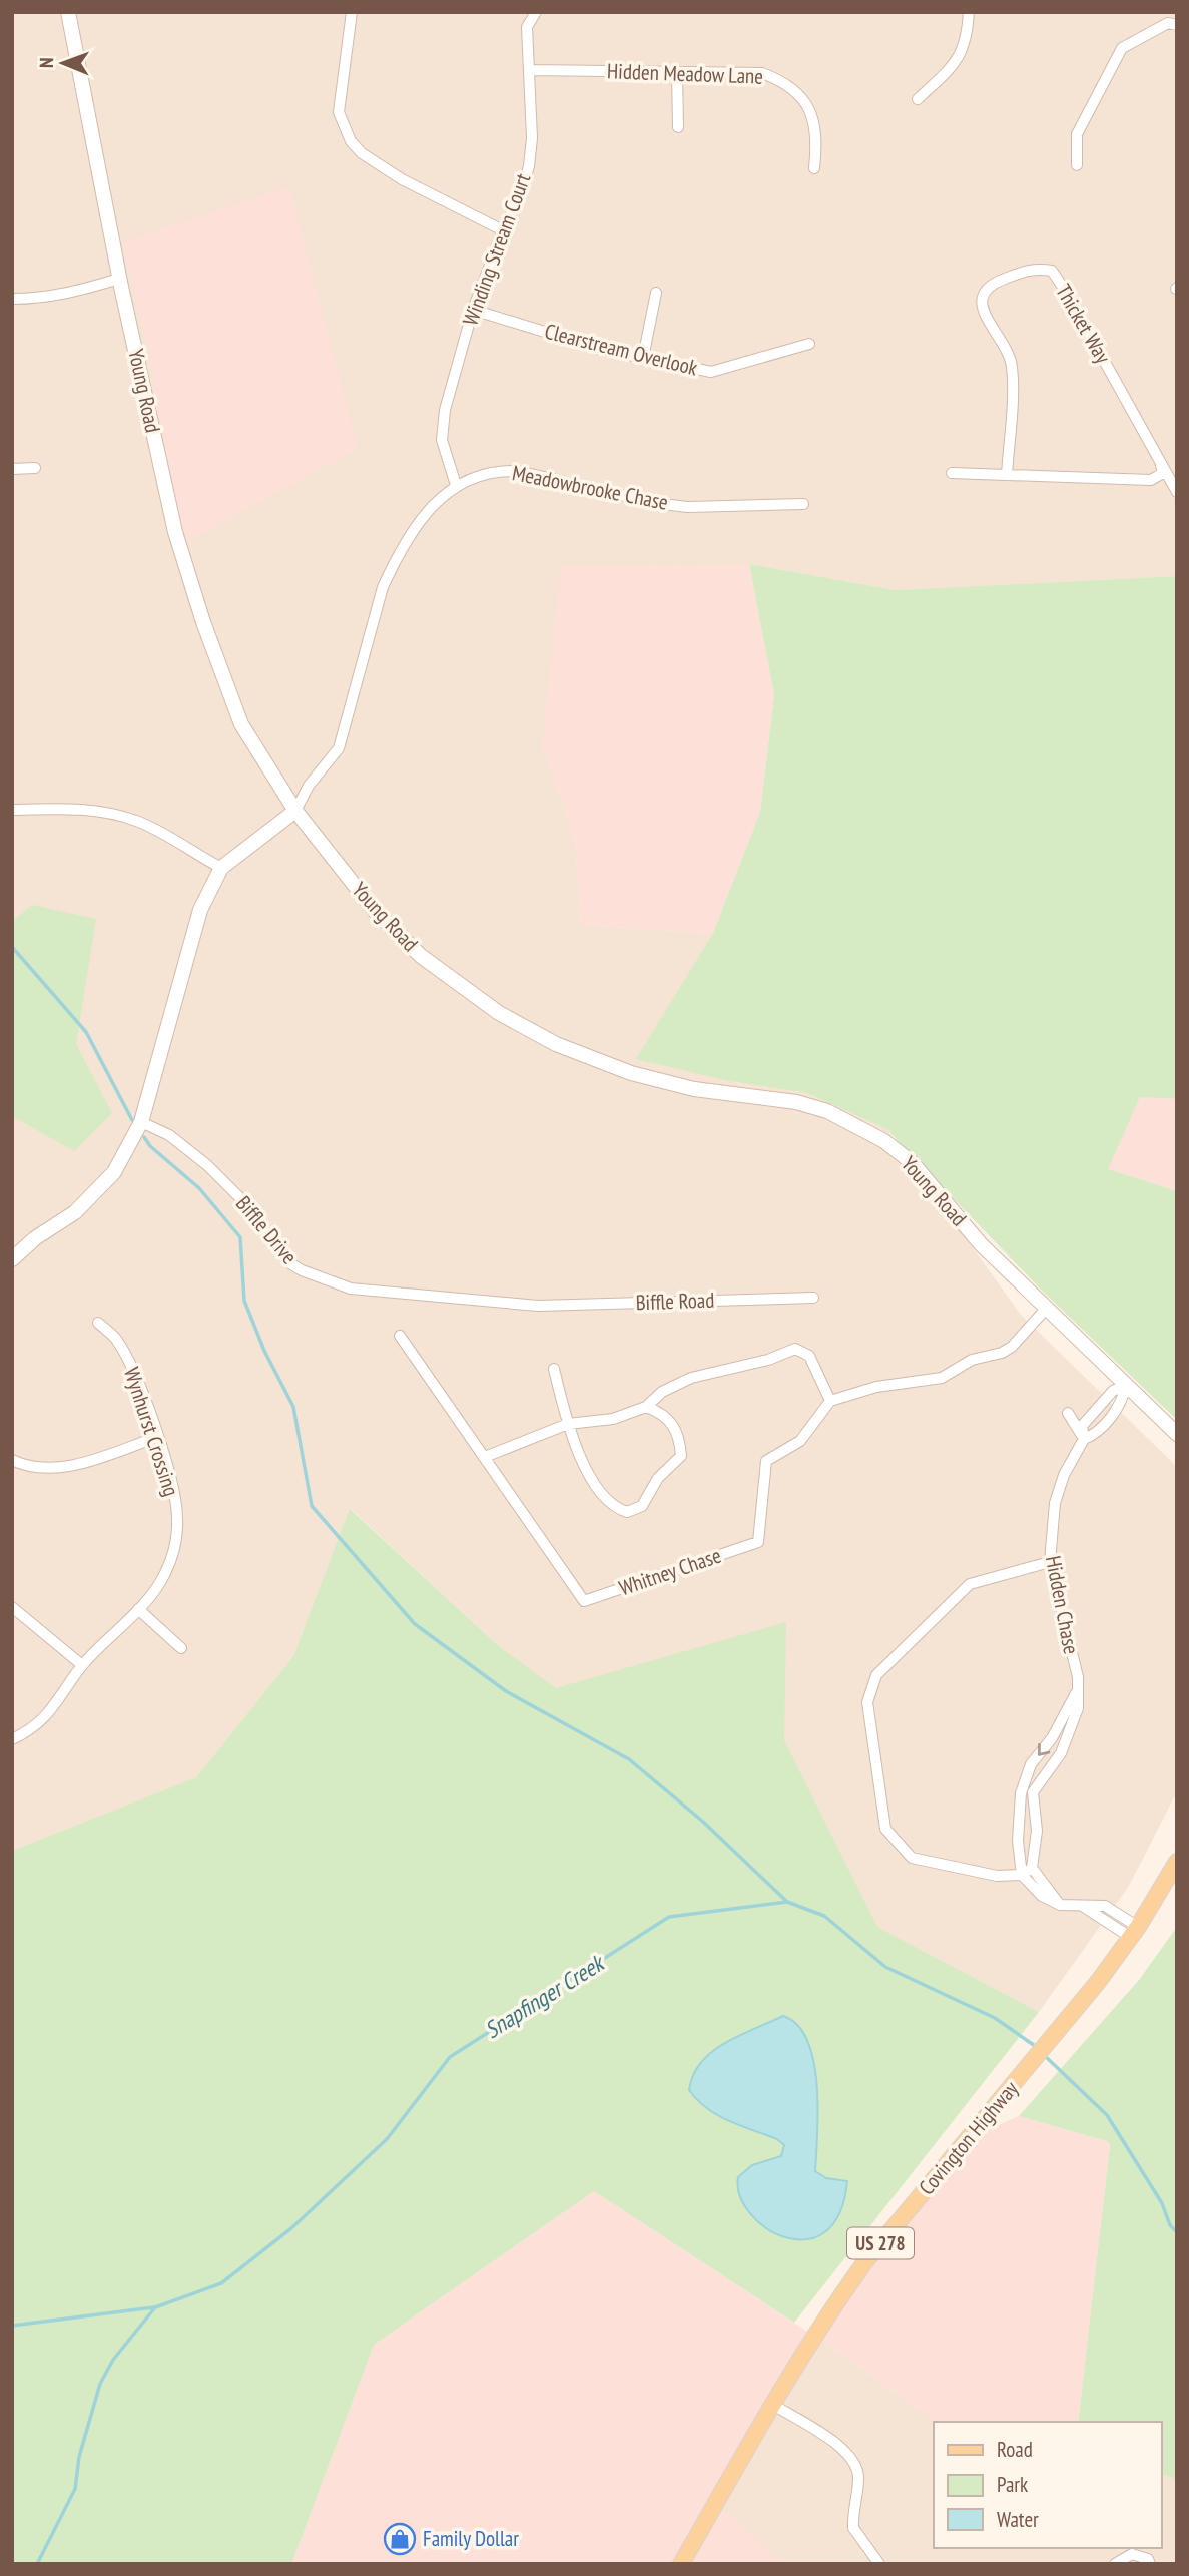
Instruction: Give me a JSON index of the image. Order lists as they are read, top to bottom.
{
  "streets": {
    "main road": ["Covington Highway", "US 278"],
    "street": [
      "Hidden Meadow Lane",
      "Winding Stream Court",
      "Thicket Way",
      "Clearstream Overlook",
      "Young Road",
      "Meadowbrooke Chase",
      "Biffle Drive",
      "Biffle Road",
      "Wynhurst Crossing",
      "Whitney Chase",
      "Hidden Chase"
    ]
  },
  "crossings": [
    ["Hidden Meadow Lane", "Winding Stream Court"],
    ["Winding Stream Court", "Clearstream Overlook"],
    ["Winding Stream Court", "Meadowbrooke Chase"],
    ["Young Road", "Meadowbrooke Chase"],
    ["Young Road", "Hidden Chase"],
    ["Biffle Drive", "Biffle Road"]
  ],
  "water": ["Snapfinger Creek"],
  "places": {
    "shop": ["Family Dollar"]
  },
  "legend": ["Road", "Park", "Water"],
  "north": "left"
}
